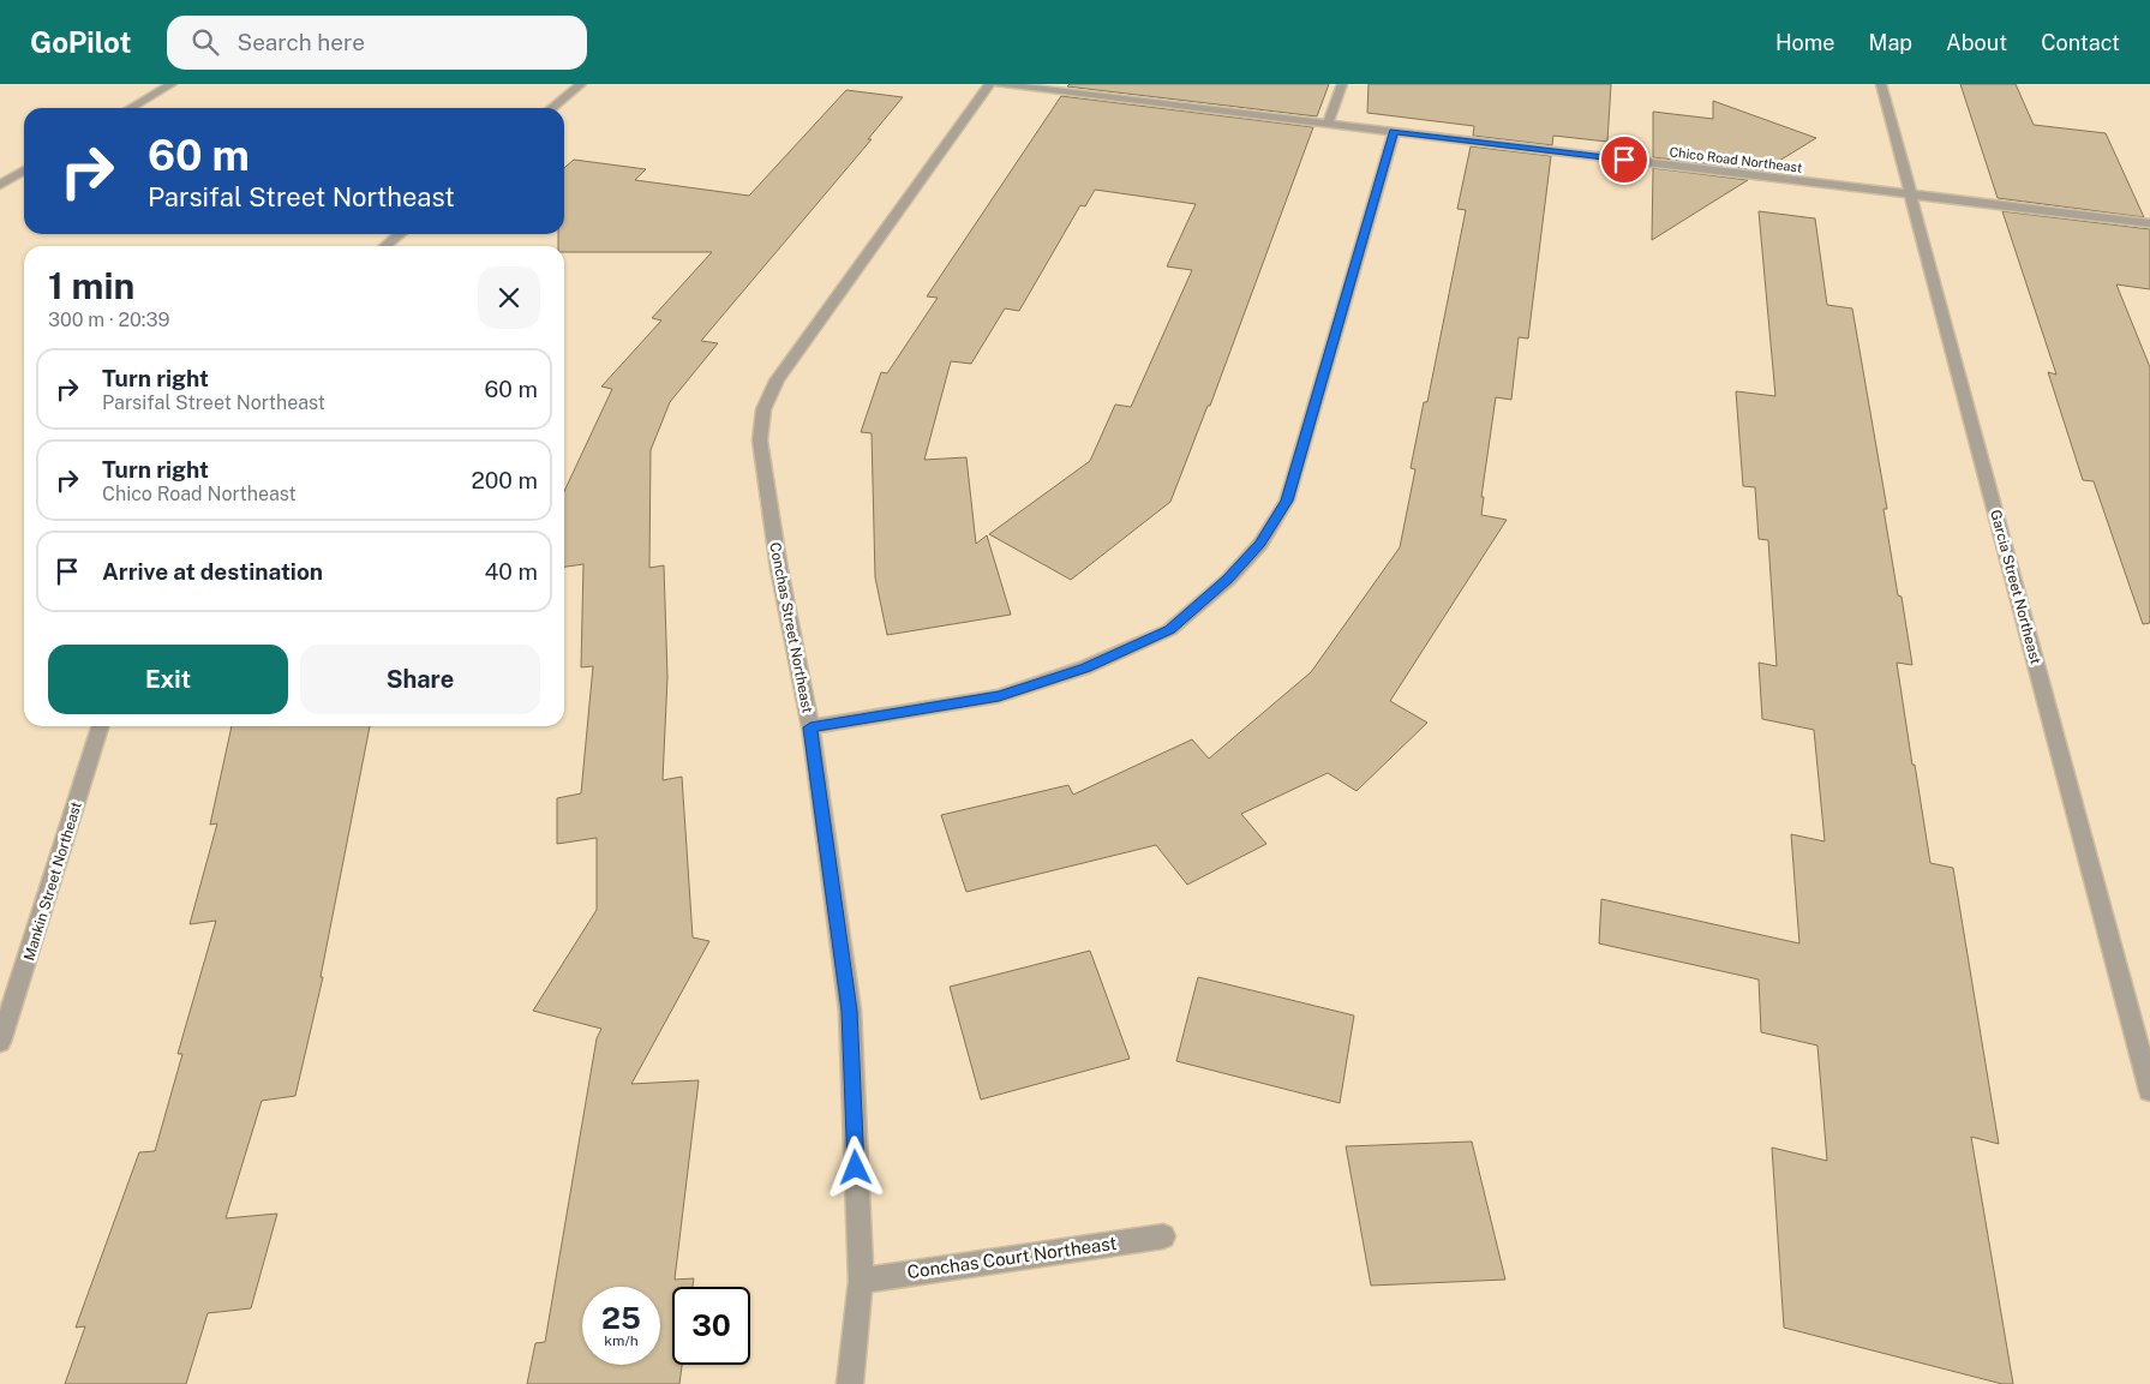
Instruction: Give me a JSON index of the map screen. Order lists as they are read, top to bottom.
{
  "streets": {
    "street": [
      "Chico Road Northeast",
      "Garcia Street Northeast",
      "Conchas Street Northeast",
      "Mankin Street Northeast",
      "Conchas Court Northeast"
    ]
  },
  "crossings": [
    ["Chico Road Northeast", "Garcia Street Northeast"],
    ["Conchas Street Northeast", "Conchas Court Northeast"]
  ],
  "page": {
    "header": "GoPilot",
    "search": "Search here",
    "nav": [
      "Home",
      "Map",
      "About",
      "Contact"
    ],
    "turn": ["60 m", "Parsifal Street Northeast"],
    "heading": ["1 min", "300 m · 20:39"],
    "list": [
      {
        "name": "Turn right",
        "note": "Parsifal Street Northeast",
        "value": "60 m"
      },
      {
        "name": "Turn right",
        "note": "Chico Road Northeast",
        "value": "200 m"
      },
      {
        "name": "Arrive at destination",
        "value": "40 m"
      }
    ],
    "buttons": ["Exit", "Share"],
    "speed": "25 km/h",
    "limit": "30"
  }
}
